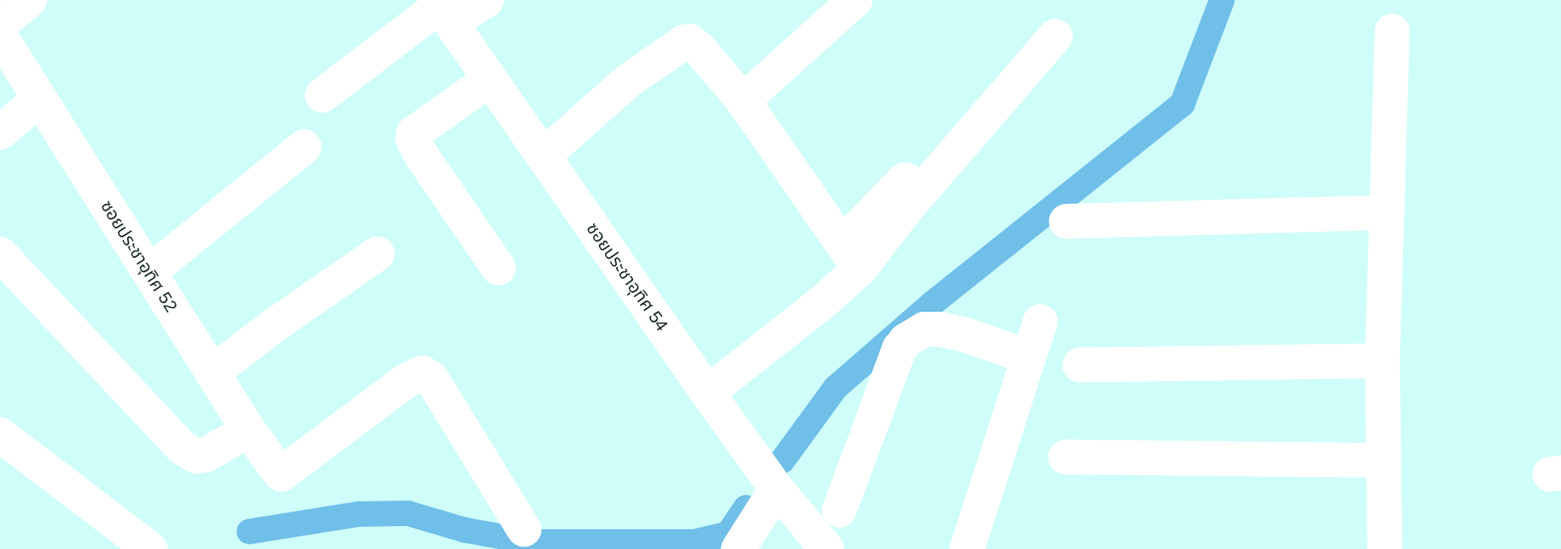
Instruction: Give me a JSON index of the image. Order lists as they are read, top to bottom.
{
  "streets": {
    "street": ["ซอยประชาอุทิศ 52", "ซอยประชาอุทิศ 54"]
  }
}
